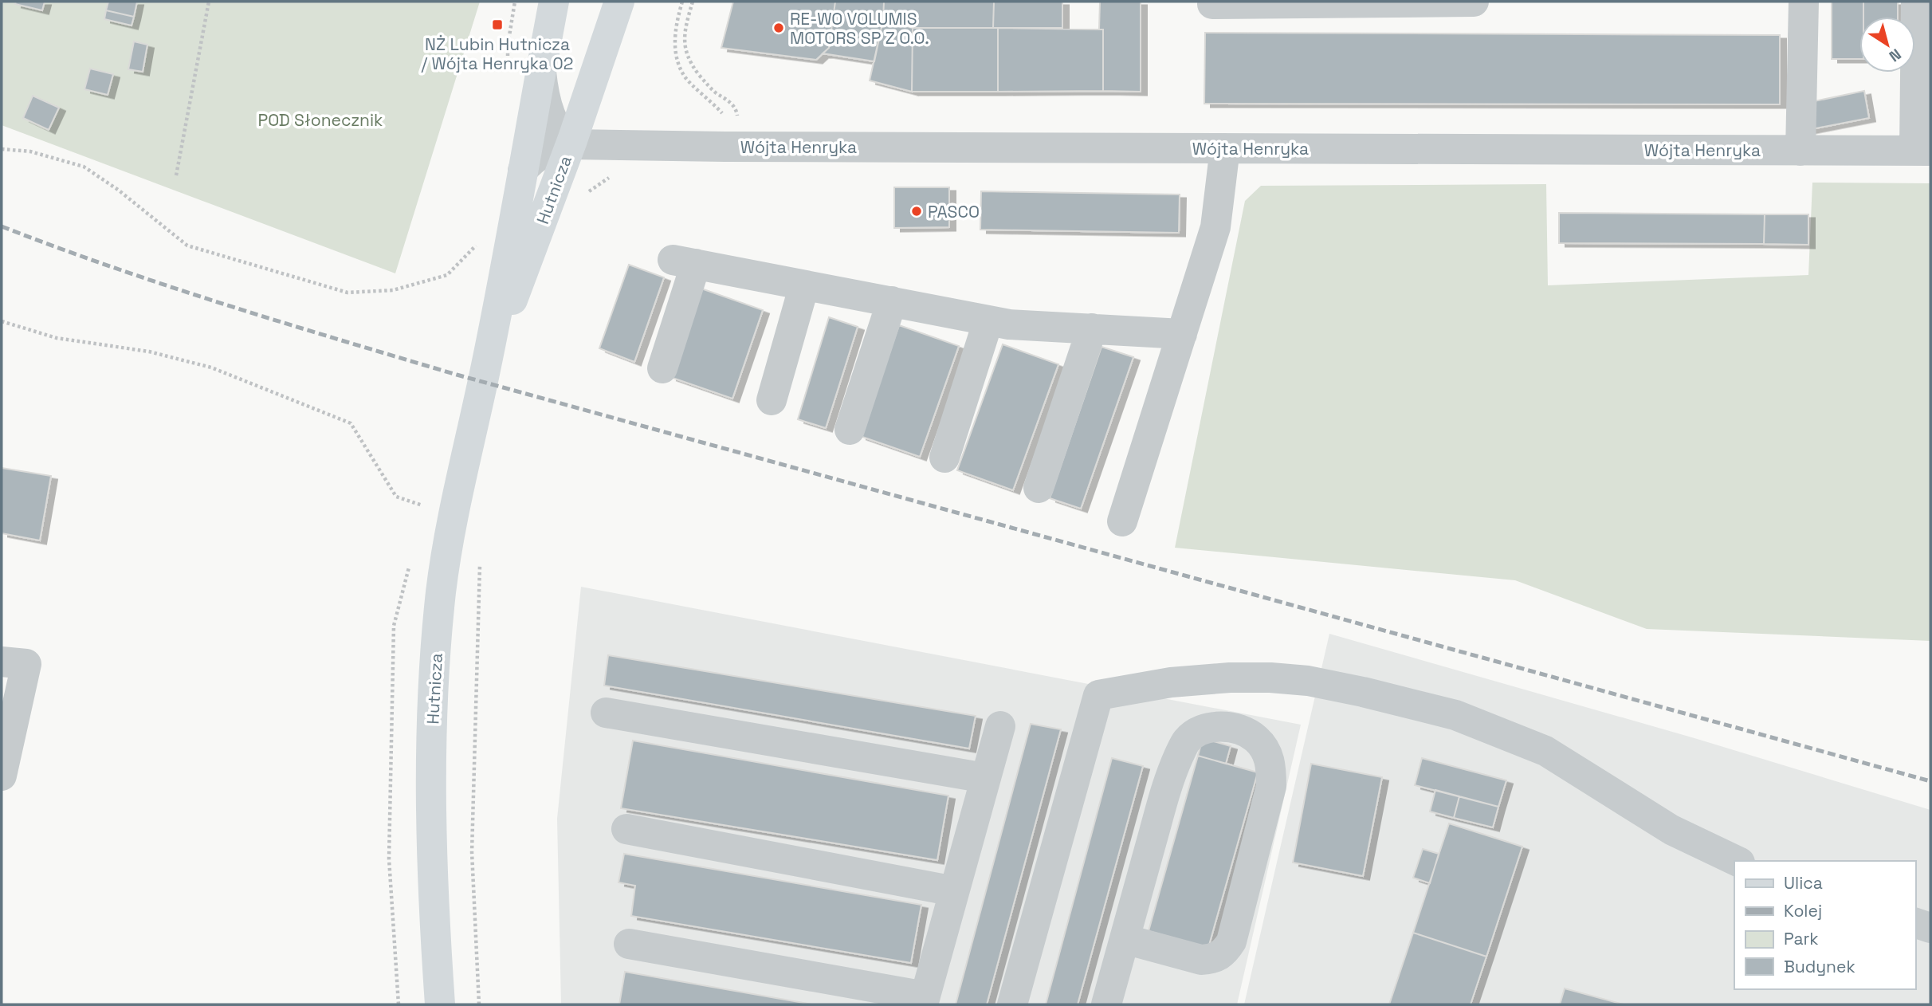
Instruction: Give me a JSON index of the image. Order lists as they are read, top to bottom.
{
  "streets": {
    "main road": ["Hutnicza"],
    "street": ["Wójta Henryka"]
  },
  "crossings": [
    ["Wójta Henryka", "Hutnicza"]
  ],
  "parks": ["POD Słonecznik"],
  "places": {
    "transit": ["NŻ Lubin Hutnicza / Wójta Henryka 02"],
    "other": ["RE-WO VOLUMIS MOTORS SP Z O.O.", "PASCO"]
  },
  "legend": [
    "Ulica",
    "Kolej",
    "Park",
    "Budynek"
  ],
  "north": "bottom right"
}
